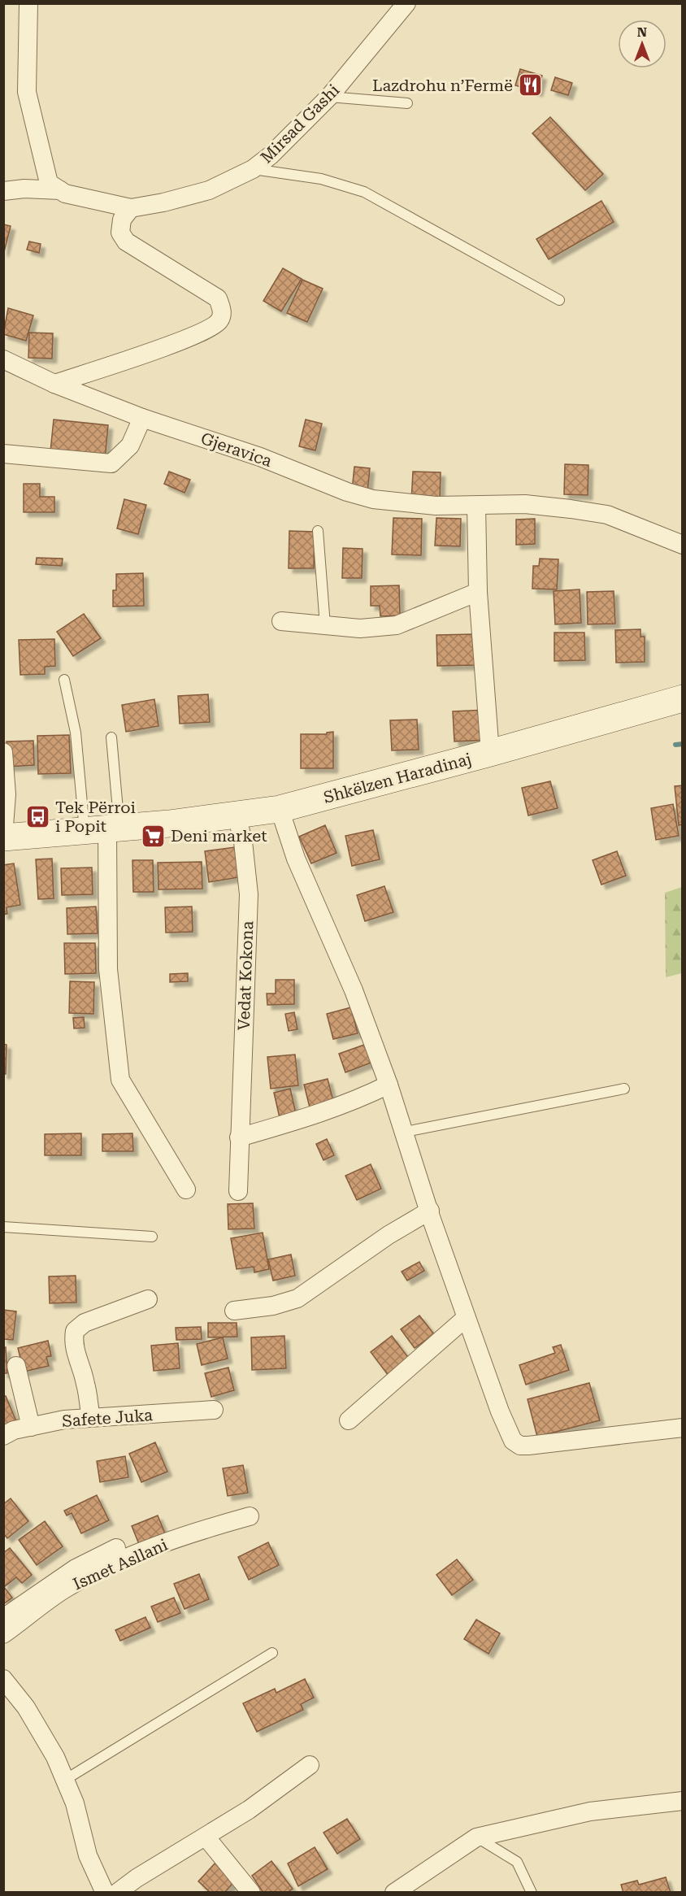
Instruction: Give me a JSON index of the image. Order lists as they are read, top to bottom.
{
  "streets": {
    "street": [
      "Mirsad Gashi",
      "Gjeravica",
      "Shkëlzen Haradinaj",
      "Vedat Kokona",
      "Safete Juka",
      "Ismet Asllani"
    ]
  },
  "crossings": [
    ["Shkëlzen Haradinaj", "Vedat Kokona"]
  ],
  "places": {
    "restaurant": ["Lazdrohu n’Fermë"],
    "bus stop": ["Tek Përroi i Popit"],
    "supermarket": ["Deni market"]
  },
  "north": "top"
}
